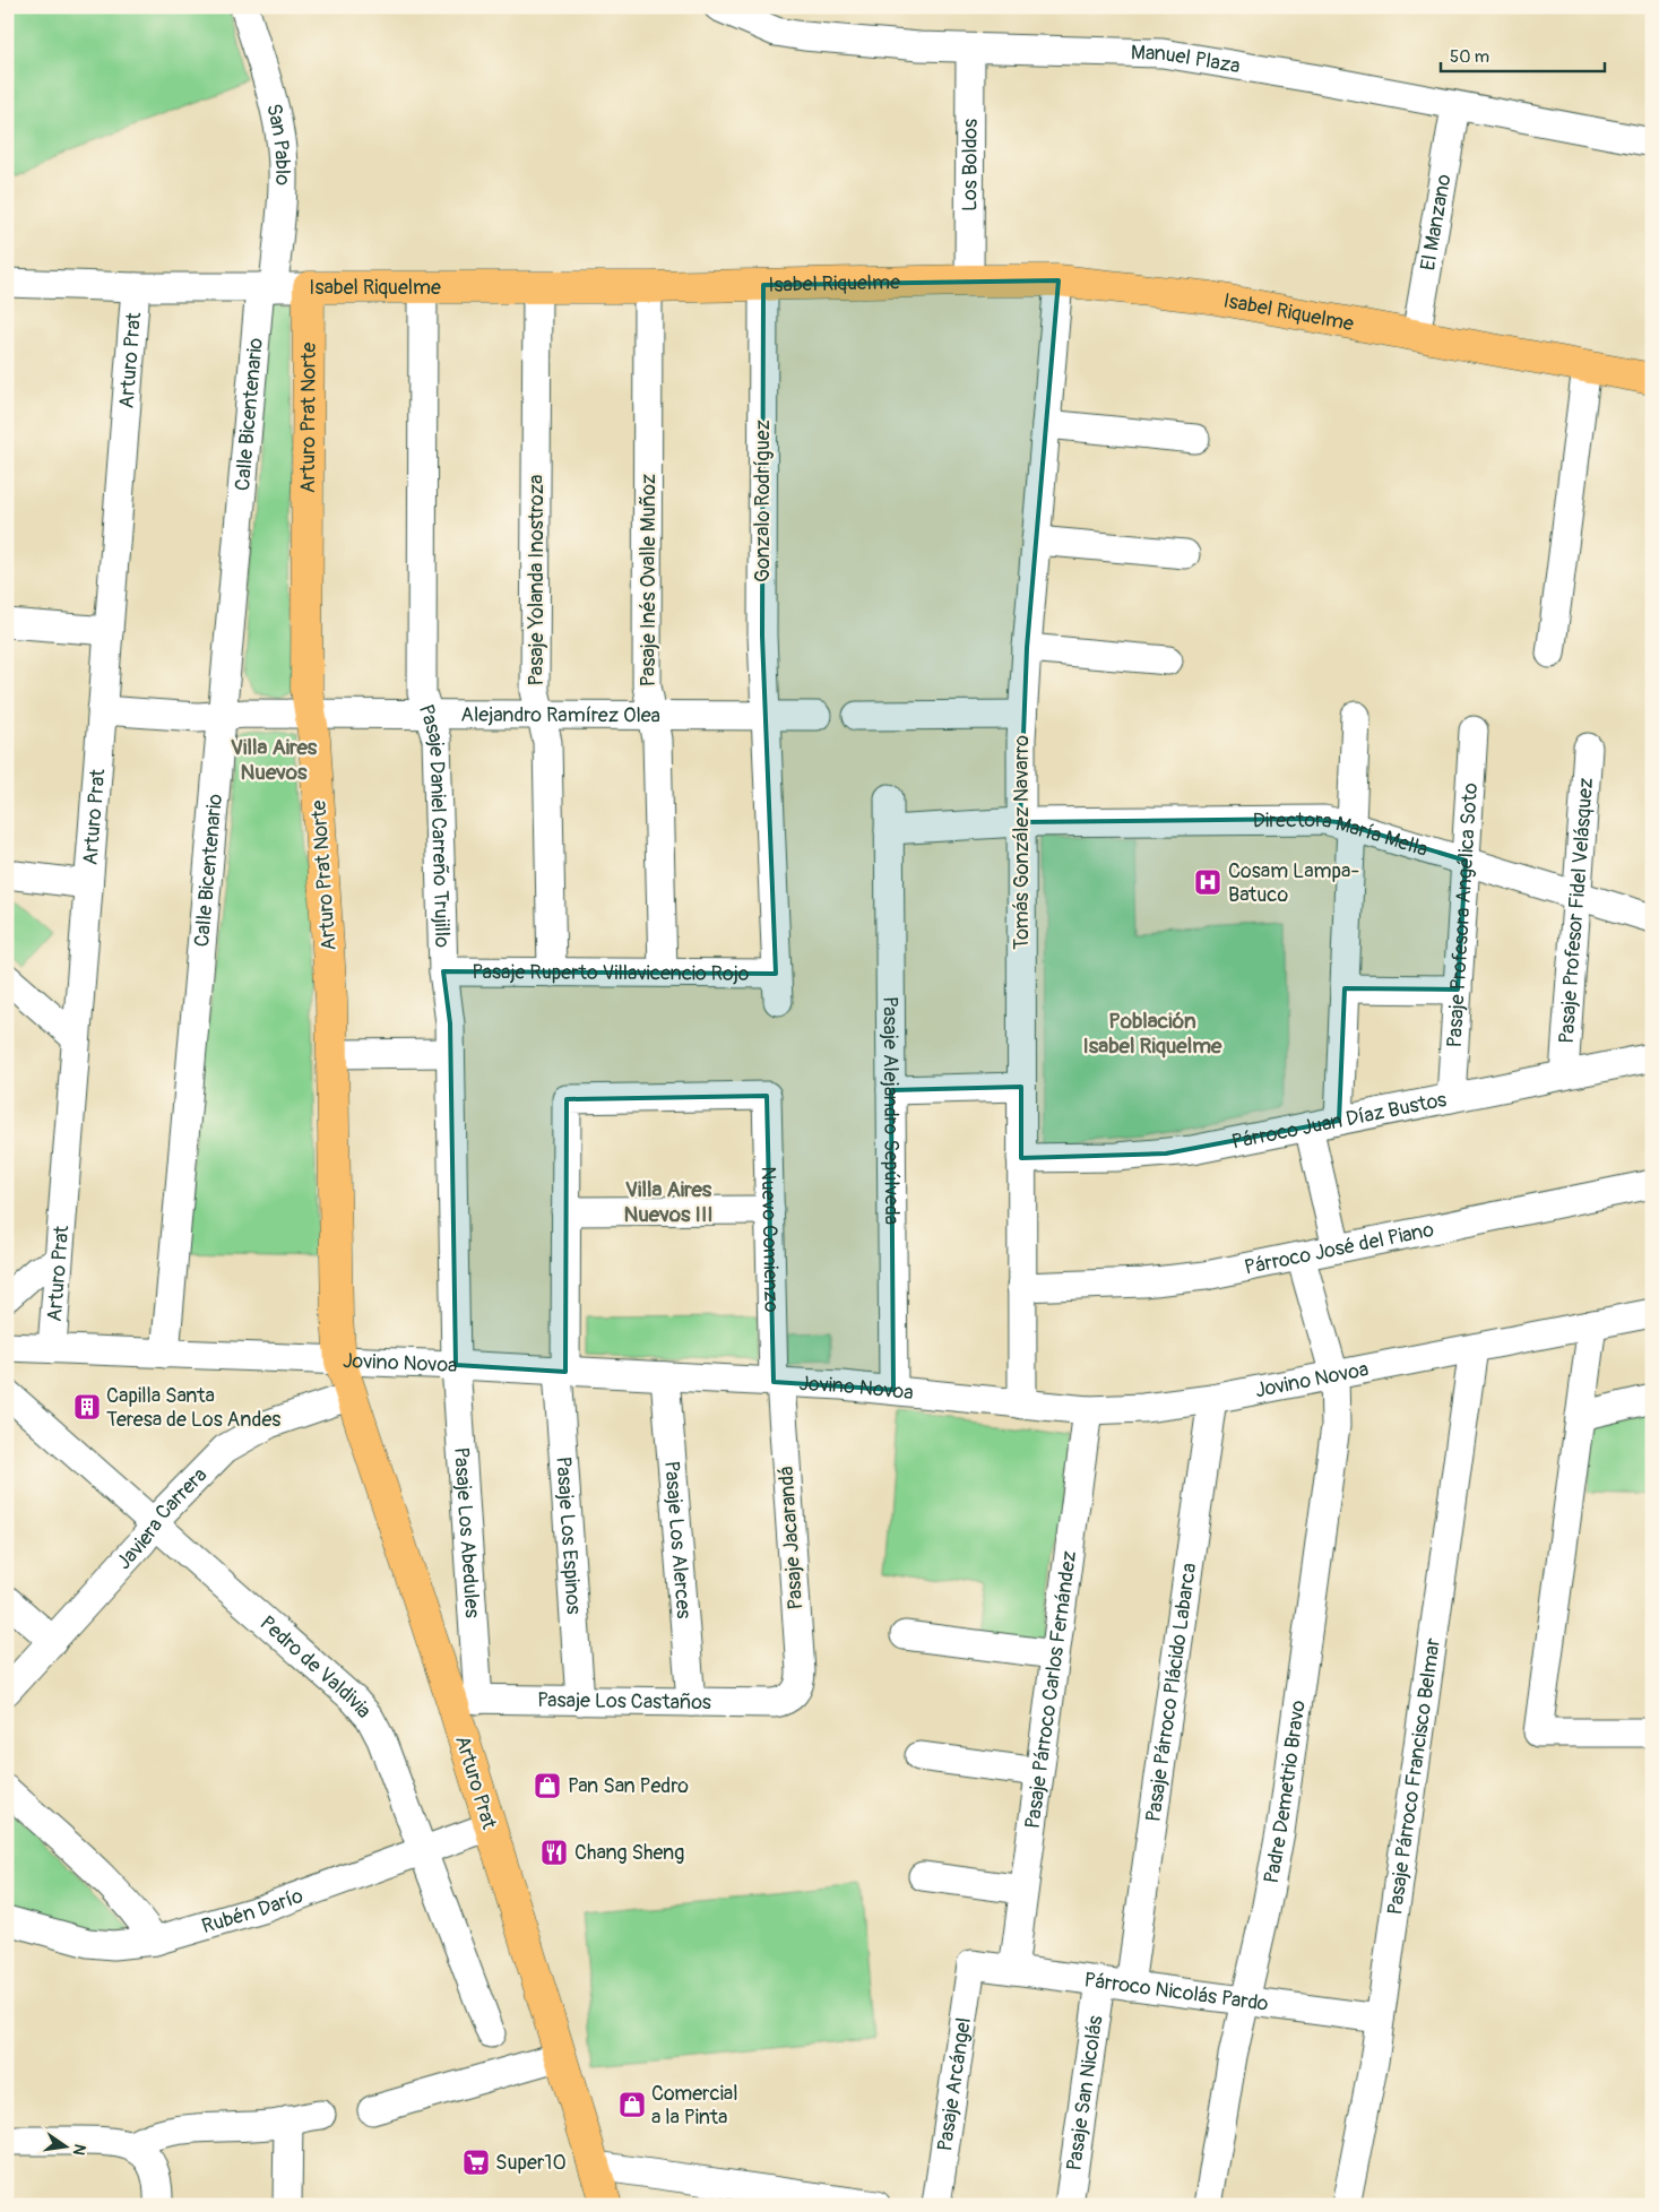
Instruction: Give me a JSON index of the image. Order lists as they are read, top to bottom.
{
  "streets": {
    "main road": ["Isabel Riquelme", "Arturo Prat", "Arturo Prat Norte"],
    "street": [
      "Manuel Plaza",
      "San Pablo",
      "Los Boldos",
      "El Manzano",
      "Calle Bicentenario",
      "Gonzalo Rodríguez",
      "Pasaje Yolanda Inostroza",
      "Pasaje Inés Ovalle Muñoz",
      "Alejandro Ramírez Olea",
      "Pasaje Daniel Carreño Trujillo",
      "Directora María Mella",
      "Tomás González Navarro",
      "Pasaje Profesor Fidel Velásquez",
      "Pasaje Profesora Angélica Soto",
      "Pasaje Ruperto Villavicencio Rojo",
      "Pasaje Alejandro Sepúlveda",
      "Párroco Juan Díaz Bustos",
      "Nuevo Comienzo",
      "Párroco José del Piano",
      "Jovino Novoa",
      "Javiera Carrera",
      "Pasaje Los Abedules",
      "Pasaje Los Espinos",
      "Pasaje Jacarandá",
      "Pasaje Los Alerces",
      "Pedro de Valdivia",
      "Pasaje Párroco Carlos Fernández",
      "Pasaje Párroco Plácido Labarca",
      "Pasaje Los Castaños",
      "Pasaje Párroco Francisco Belmar",
      "Padre Demetrio Bravo",
      "Rubén Darío",
      "Párroco Nicolás Pardo",
      "Pasaje Arcángel",
      "Pasaje San Nicolás"
    ]
  },
  "crossings": [
    ["Manuel Plaza", "Los Boldos"],
    ["Manuel Plaza", "El Manzano"],
    ["San Pablo", "Isabel Riquelme"],
    ["San Pablo", "Calle Bicentenario"],
    ["Los Boldos", "Isabel Riquelme"],
    ["El Manzano", "Isabel Riquelme"],
    ["Isabel Riquelme", "Arturo Prat"],
    ["Isabel Riquelme", "Calle Bicentenario"],
    ["Isabel Riquelme", "Arturo Prat Norte"],
    ["Isabel Riquelme", "Gonzalo Rodríguez"],
    ["Isabel Riquelme", "Pasaje Yolanda Inostroza"],
    ["Isabel Riquelme", "Pasaje Inés Ovalle Muñoz"],
    ["Isabel Riquelme", "Pasaje Daniel Carreño Trujillo"],
    ["Isabel Riquelme", "Tomás González Navarro"],
    ["Arturo Prat", "Arturo Prat Norte"],
    ["Arturo Prat", "Alejandro Ramírez Olea"],
    ["Arturo Prat", "Jovino Novoa"],
    ["Arturo Prat", "Javiera Carrera"],
    ["Arturo Prat", "Pasaje Los Abedules"],
    ["Arturo Prat", "Pasaje Los Castaños"],
    ["Arturo Prat", "Rubén Darío"],
    ["Calle Bicentenario", "Alejandro Ramírez Olea"],
    ["Calle Bicentenario", "Jovino Novoa"],
    ["Arturo Prat Norte", "Alejandro Ramírez Olea"],
    ["Arturo Prat Norte", "Jovino Novoa"],
    ["Gonzalo Rodríguez", "Alejandro Ramírez Olea"],
    ["Gonzalo Rodríguez", "Pasaje Ruperto Villavicencio Rojo"],
    ["Pasaje Yolanda Inostroza", "Alejandro Ramírez Olea"],
    ["Pasaje Yolanda Inostroza", "Pasaje Ruperto Villavicencio Rojo"],
    ["Pasaje Inés Ovalle Muñoz", "Alejandro Ramírez Olea"],
    ["Pasaje Inés Ovalle Muñoz", "Pasaje Ruperto Villavicencio Rojo"],
    ["Alejandro Ramírez Olea", "Pasaje Daniel Carreño Trujillo"],
    ["Alejandro Ramírez Olea", "Pasaje Ruperto Villavicencio Rojo"],
    ["Pasaje Daniel Carreño Trujillo", "Pasaje Ruperto Villavicencio Rojo"],
    ["Pasaje Daniel Carreño Trujillo", "Jovino Novoa"],
    ["Pasaje Daniel Carreño Trujillo", "Pasaje Los Abedules"],
    ["Directora María Mella", "Tomás González Navarro"],
    ["Directora María Mella", "Pasaje Profesor Fidel Velásquez"],
    ["Directora María Mella", "Pasaje Profesora Angélica Soto"],
    ["Tomás González Navarro", "Párroco Juan Díaz Bustos"],
    ["Tomás González Navarro", "Párroco José del Piano"],
    ["Tomás González Navarro", "Jovino Novoa"],
    ["Pasaje Profesor Fidel Velásquez", "Párroco Juan Díaz Bustos"],
    ["Pasaje Profesora Angélica Soto", "Párroco Juan Díaz Bustos"],
    ["Pasaje Alejandro Sepúlveda", "Jovino Novoa"],
    ["Nuevo Comienzo", "Jovino Novoa"],
    ["Nuevo Comienzo", "Pasaje Jacarandá"],
    ["Párroco José del Piano", "Padre Demetrio Bravo"],
    ["Jovino Novoa", "Pasaje Los Abedules"],
    ["Jovino Novoa", "Pasaje Los Espinos"],
    ["Jovino Novoa", "Pasaje Jacarandá"],
    ["Jovino Novoa", "Pasaje Los Alerces"],
    ["Jovino Novoa", "Pasaje Párroco Carlos Fernández"],
    ["Jovino Novoa", "Pasaje Párroco Plácido Labarca"],
    ["Jovino Novoa", "Pasaje Párroco Francisco Belmar"],
    ["Jovino Novoa", "Padre Demetrio Bravo"],
    ["Javiera Carrera", "Pedro de Valdivia"],
    ["Pasaje Los Abedules", "Pasaje Los Castaños"],
    ["Pasaje Los Espinos", "Pasaje Los Castaños"],
    ["Pasaje Jacarandá", "Pasaje Los Castaños"],
    ["Pasaje Los Alerces", "Pasaje Los Castaños"],
    ["Pedro de Valdivia", "Rubén Darío"],
    ["Pasaje Párroco Carlos Fernández", "Párroco Nicolás Pardo"],
    ["Pasaje Párroco Plácido Labarca", "Párroco Nicolás Pardo"],
    ["Pasaje Párroco Francisco Belmar", "Párroco Nicolás Pardo"],
    ["Padre Demetrio Bravo", "Párroco Nicolás Pardo"],
    ["Párroco Nicolás Pardo", "Pasaje Arcángel"],
    ["Párroco Nicolás Pardo", "Pasaje San Nicolás"]
  ],
  "districts": ["Villa Aires Nuevos", "Población Isabel Riquelme", "Villa Aires Nuevos III"],
  "places": {
    "hospital": ["Cosam Lampa- Batuco"],
    "building": ["Capilla Santa Teresa de Los Andes"],
    "shop": ["Pan San Pedro", "Comercial a la Pinta"],
    "restaurant": ["Chang Sheng"],
    "supermarket": ["Super10"]
  },
  "scale_bar": "50 m",
  "north": "right"
}
